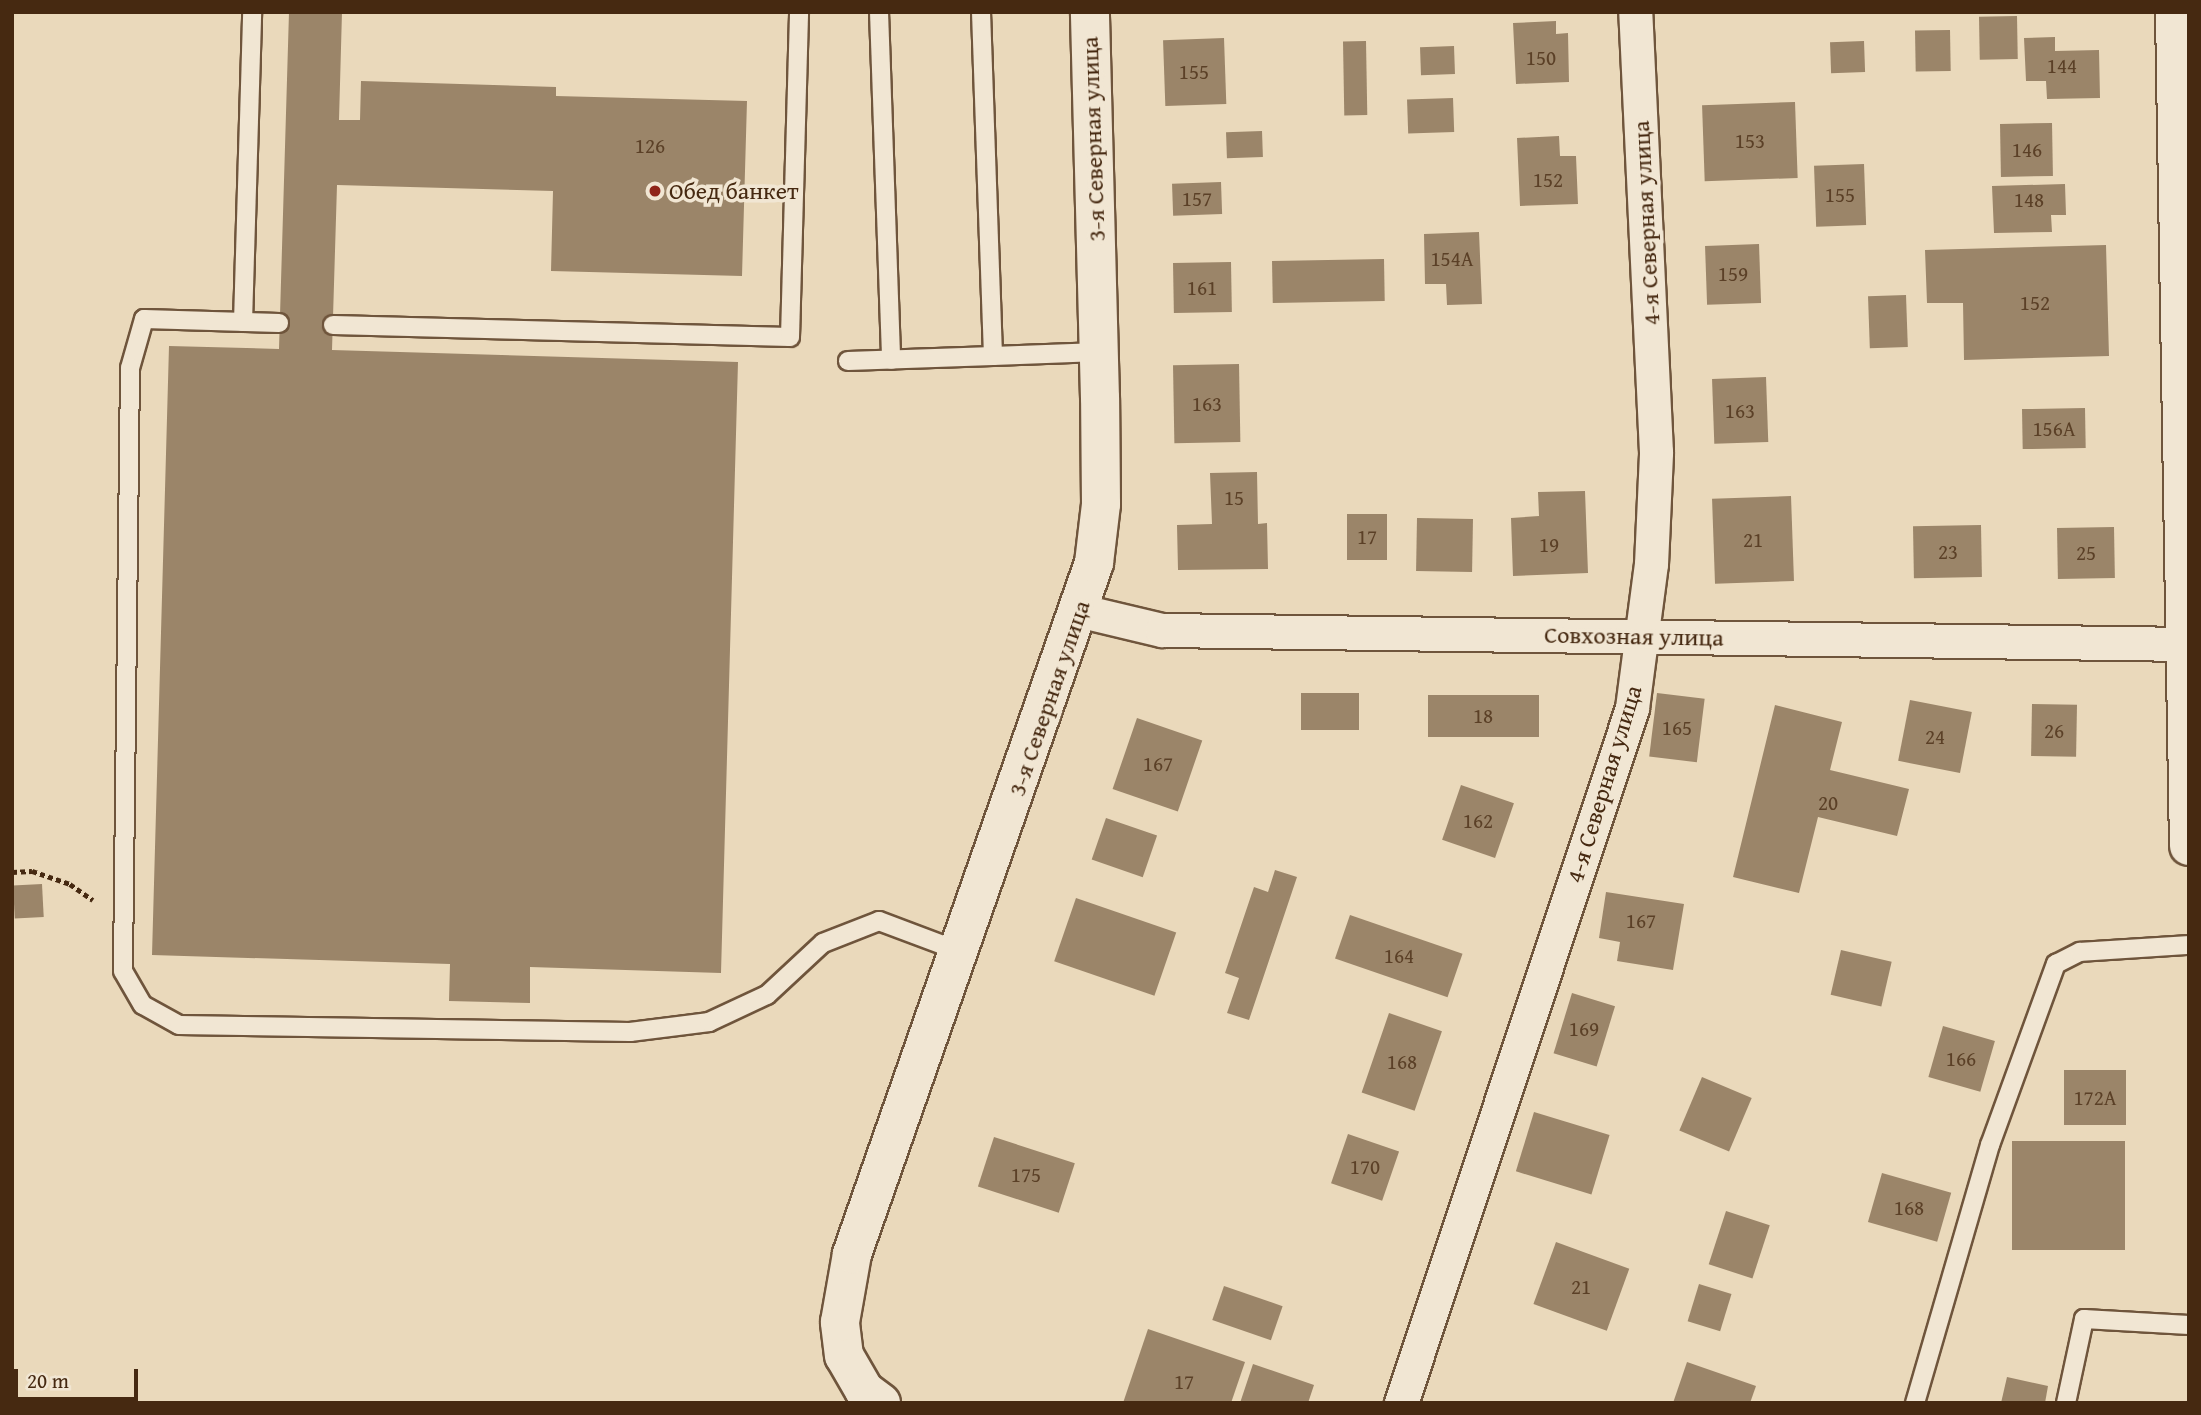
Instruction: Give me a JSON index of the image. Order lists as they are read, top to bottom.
{
  "streets": {
    "main road": ["3-я Северная улица"],
    "street": ["4-я Северная улица", "Совхозная улица"]
  },
  "crossings": [
    ["3-я Северная улица", "Совхозная улица"],
    ["4-я Северная улица", "Совхозная улица"]
  ],
  "places": ["Обед банкет"],
  "house_numbers": [
    "150",
    "144",
    "155",
    "153",
    "126",
    "146",
    "152",
    "155",
    "157",
    "148",
    "154А",
    "159",
    "161",
    "152",
    "163",
    "163",
    "156А",
    "15",
    "17",
    "21",
    "19",
    "23",
    "25",
    "18",
    "165",
    "26",
    "24",
    "167",
    "20",
    "162",
    "167",
    "164",
    "169",
    "166",
    "168",
    "172А",
    "170",
    "175",
    "168",
    "21",
    "17"
  ],
  "scale_bar": "20 m"
}
